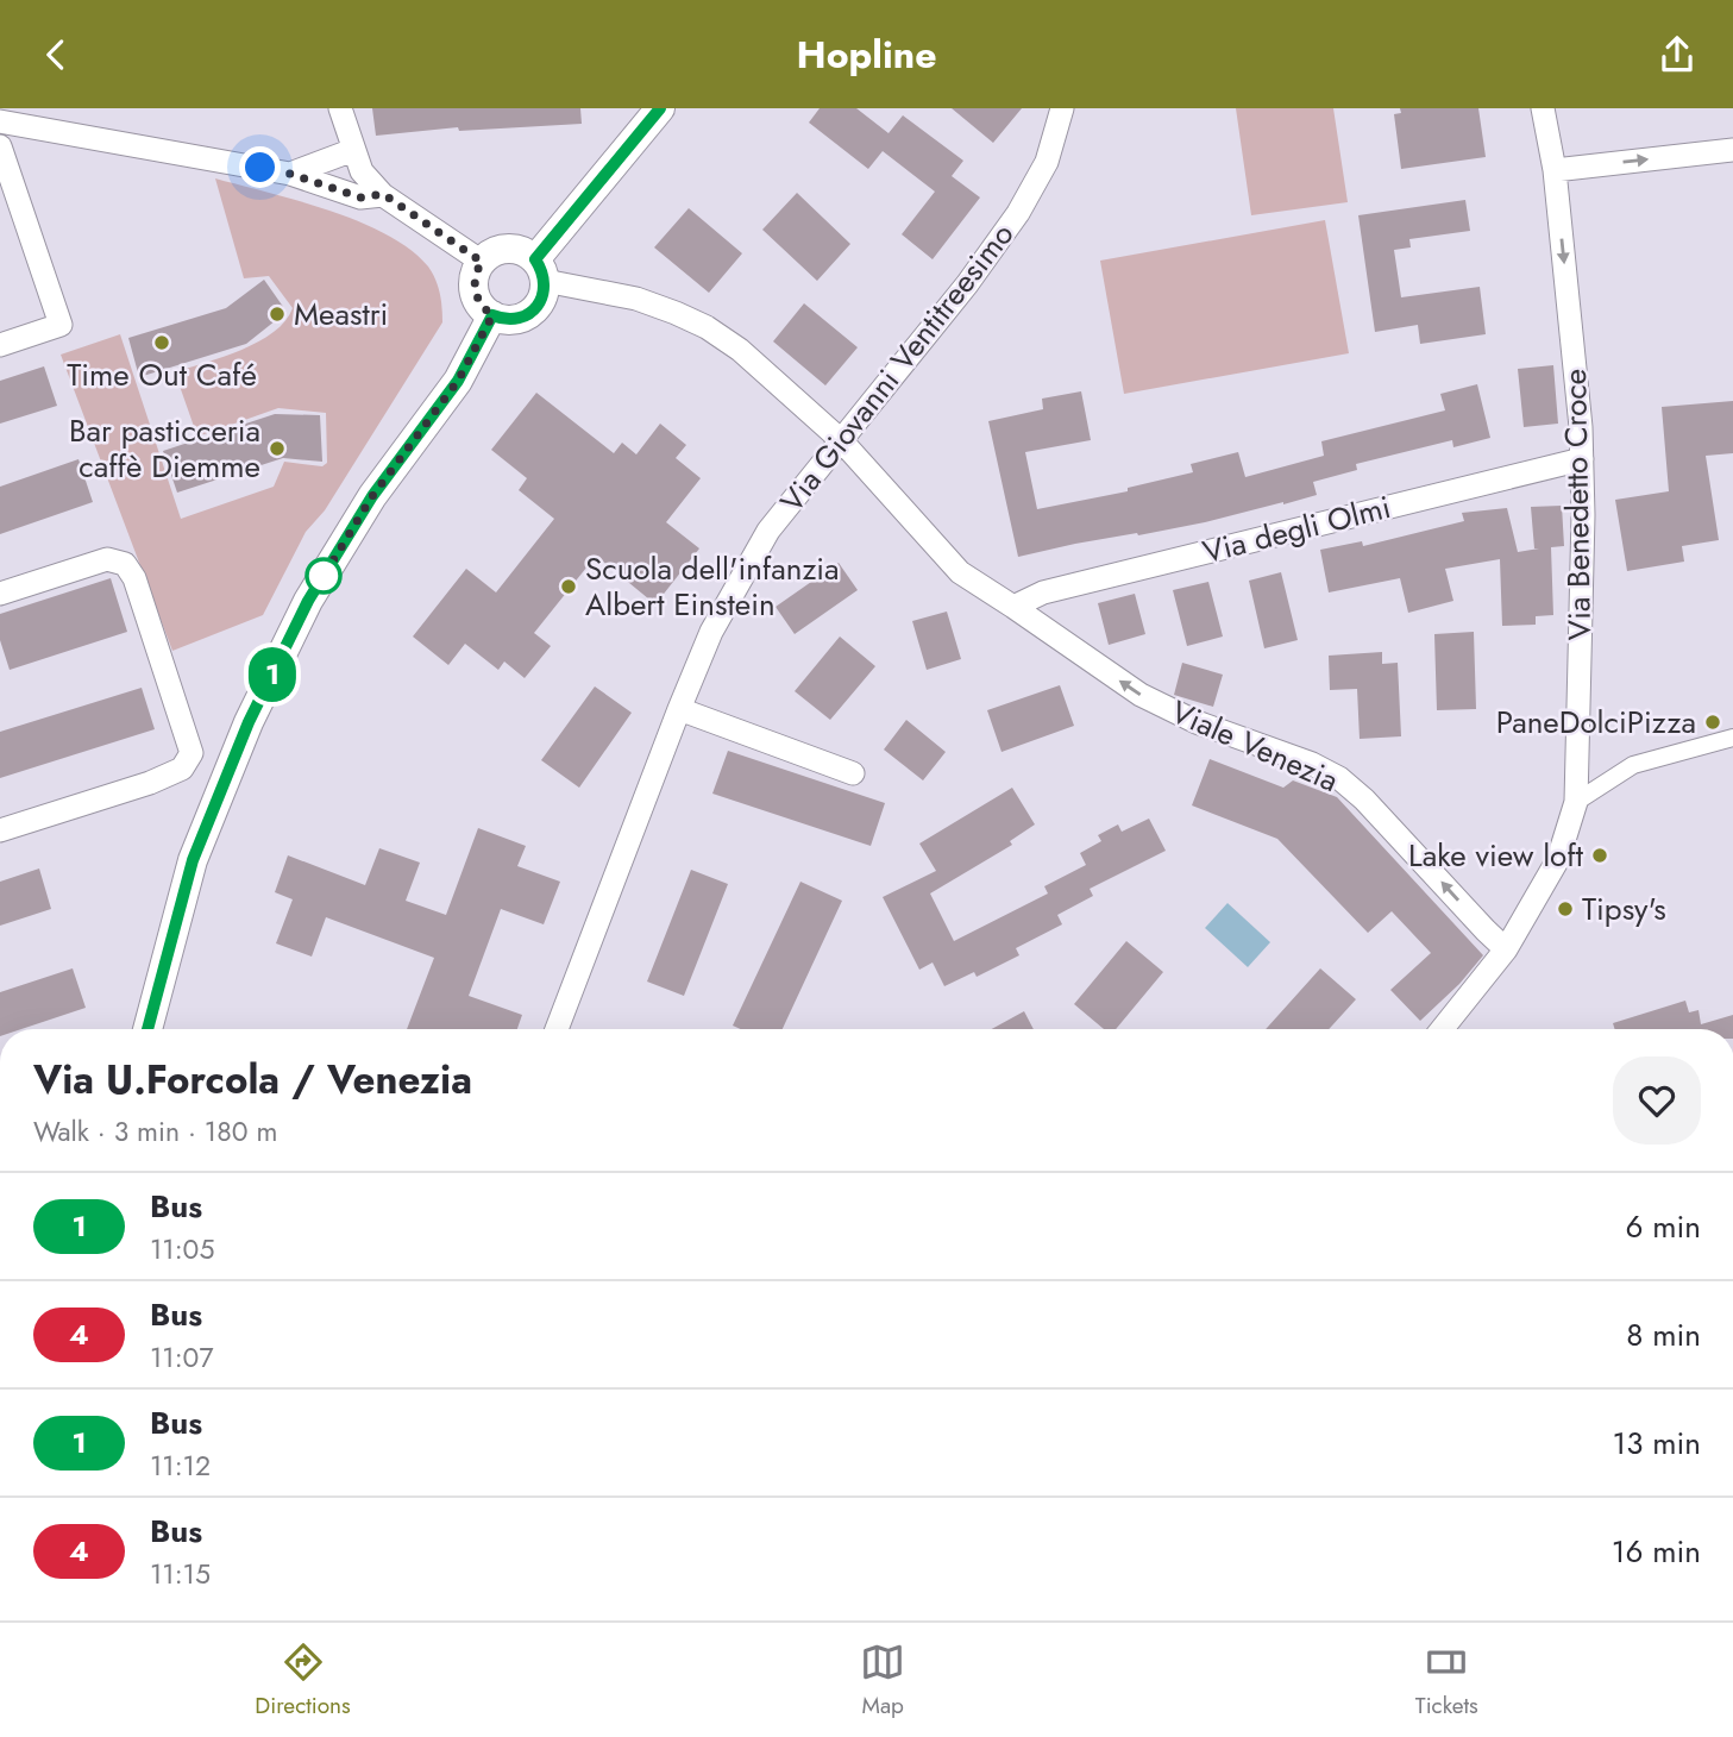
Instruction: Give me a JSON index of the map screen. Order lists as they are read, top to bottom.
{
  "streets": {
    "street": [
      "Via Giovanni Ventitreesimo",
      "Via Benedetto Croce",
      "Via degli Olmi",
      "Viale Venezia"
    ]
  },
  "crossings": [
    ["Via Giovanni Ventitreesimo", "Viale Venezia"],
    ["Via Benedetto Croce", "Via degli Olmi"],
    ["Via Benedetto Croce", "Viale Venezia"],
    ["Via degli Olmi", "Viale Venezia"]
  ],
  "one_way": ["Viale Venezia"],
  "places": [
    "Meastri",
    "Time Out Café",
    "Bar pasticceria caffè Diemme",
    "Scuola dell'infanzia Albert Einstein",
    "PaneDolciPizza",
    "Lake view loft",
    "Tipsy's"
  ],
  "lines": ["bus line 1"],
  "page": {
    "header": "Hopline",
    "on_map": "1",
    "heading": ["Via U.Forcola / Venezia", "Walk · 3 min · 180 m"],
    "list": [
      {
        "mark": "1",
        "name": "Bus",
        "note": "11:05",
        "value": "6 min"
      },
      {
        "mark": "4",
        "name": "Bus",
        "note": "11:07",
        "value": "8 min"
      },
      {
        "mark": "1",
        "name": "Bus",
        "note": "11:12",
        "value": "13 min"
      },
      {
        "mark": "4",
        "name": "Bus",
        "note": "11:15",
        "value": "16 min"
      }
    ],
    "tabs": ["Directions", "Map", "Tickets"]
  }
}
